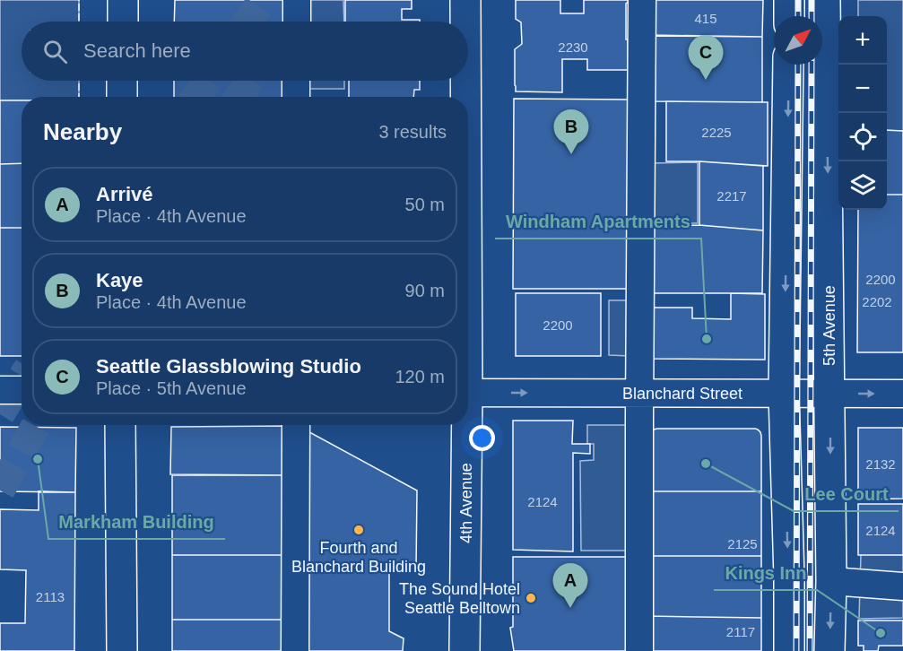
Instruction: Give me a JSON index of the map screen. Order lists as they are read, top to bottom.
{
  "streets": {
    "main road": ["5th Avenue", "4th Avenue"],
    "street": ["Blanchard Street"]
  },
  "crossings": [
    ["5th Avenue", "Blanchard Street"]
  ],
  "one_way": ["Blanchard Street"],
  "places": [
    "Windham Apartments",
    "Markham Building",
    "Lee Court",
    "Fourth and Blanchard Building",
    "The Sound Hotel Seattle Belltown",
    "Kings Inn"
  ],
  "house_numbers": [
    "415",
    "2230",
    "2225",
    "2217",
    "2200",
    "2202",
    "2200",
    "2132",
    "2124",
    "2124",
    "2125",
    "2113",
    "2117"
  ],
  "north": "top right",
  "page": {
    "map_buttons": ["+", "−"],
    "search": "Search here",
    "pins": ["C", "B", "A"],
    "heading": ["Nearby", "3 results"],
    "list": [
      {
        "mark": "A",
        "name": "Arrivé",
        "note": "Place · 4th Avenue",
        "value": "50 m"
      },
      {
        "mark": "B",
        "name": "Kaye",
        "note": "Place · 4th Avenue",
        "value": "90 m"
      },
      {
        "mark": "C",
        "name": "Seattle Glassblowing Studio",
        "note": "Place · 5th Avenue",
        "value": "120 m"
      }
    ]
  }
}
